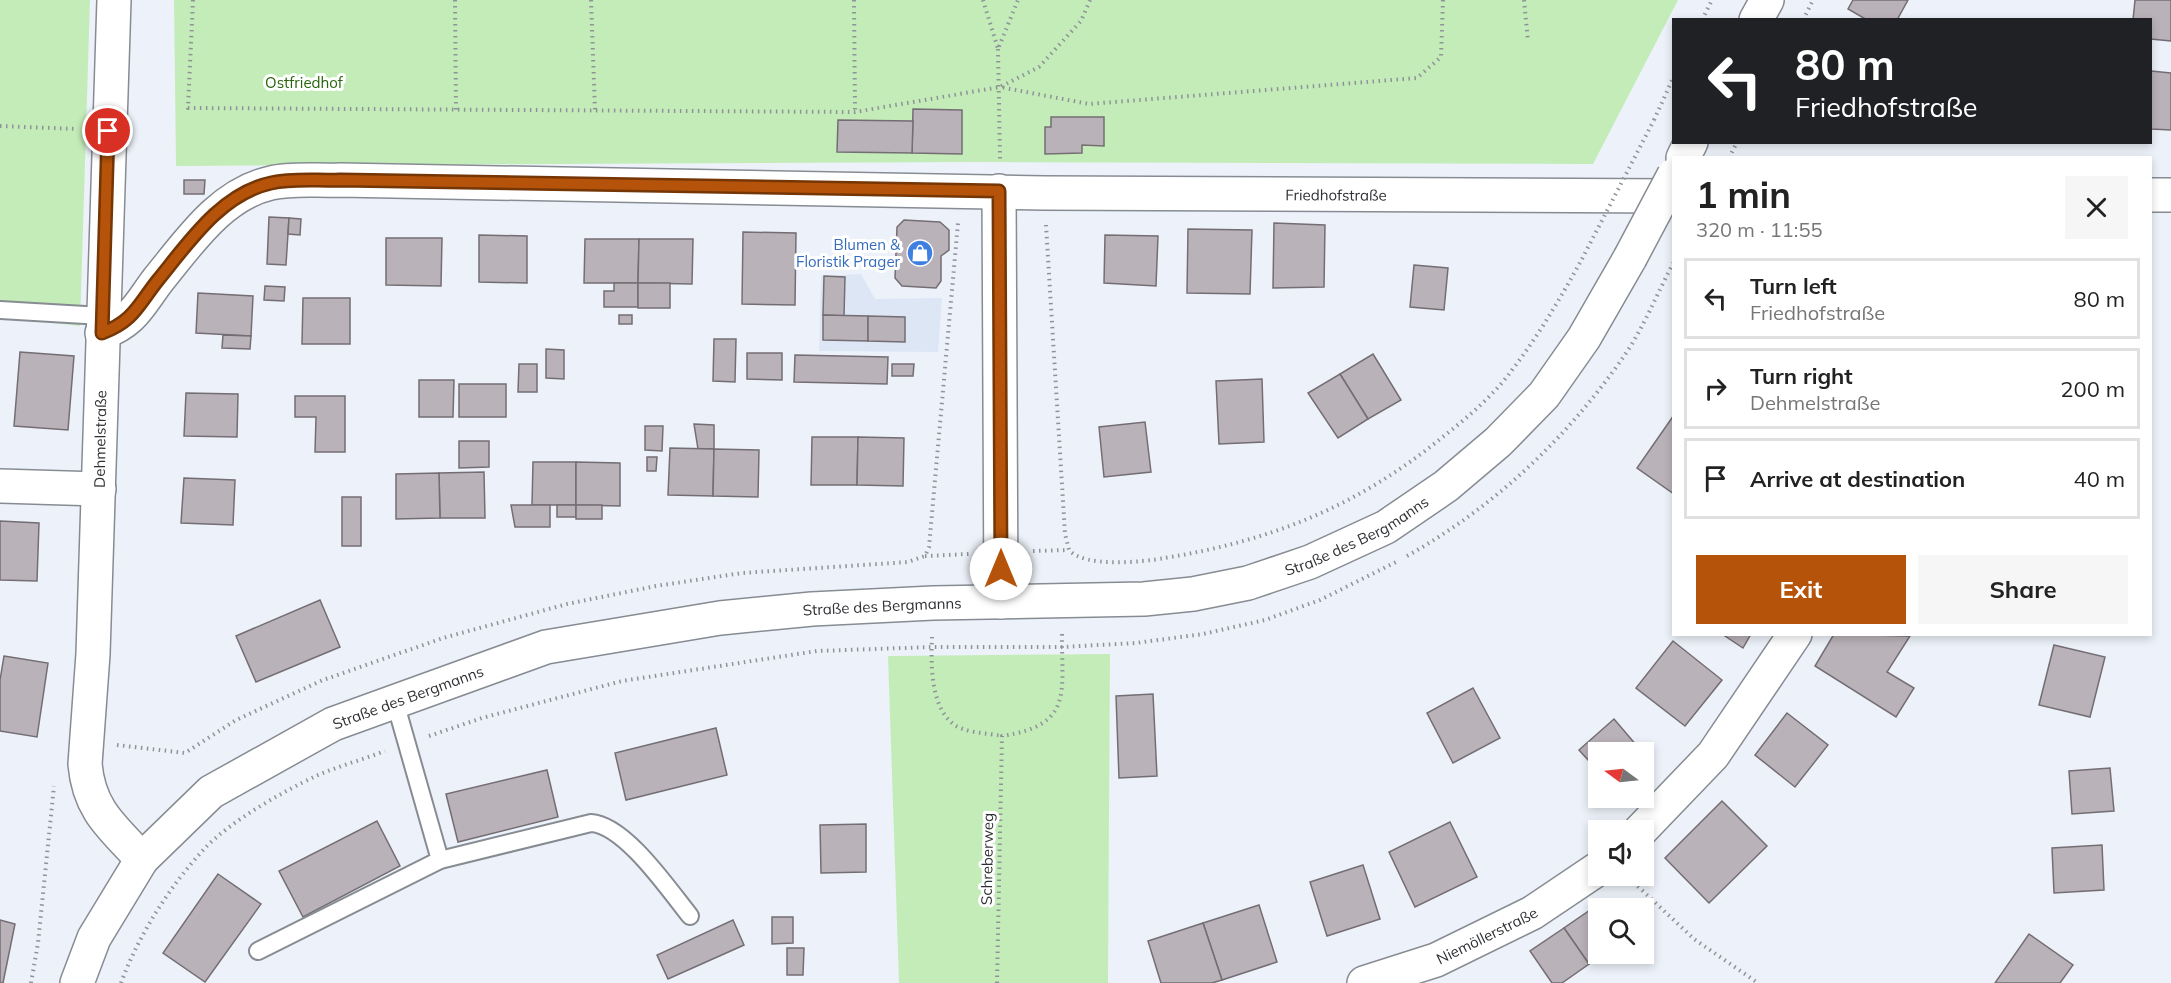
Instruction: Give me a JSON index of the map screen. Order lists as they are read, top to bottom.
{
  "streets": {
    "street": [
      "Friedhofstraße",
      "Dehmelstraße",
      "Straße des Bergmanns",
      "Niemöllerstraße"
    ],
    "path": ["Schreberweg"]
  },
  "crossings": [
    ["Friedhofstraße", "Dehmelstraße"],
    ["Dehmelstraße", "Straße des Bergmanns"]
  ],
  "parks": ["Ostfriedhof"],
  "places": {
    "shop": ["Blumen & Floristik Prager"]
  },
  "north": "left",
  "page": {
    "turn": ["80 m", "Friedhofstraße"],
    "heading": ["1 min", "320 m · 11:55"],
    "list": [
      {
        "name": "Turn left",
        "note": "Friedhofstraße",
        "value": "80 m"
      },
      {
        "name": "Turn right",
        "note": "Dehmelstraße",
        "value": "200 m"
      },
      {
        "name": "Arrive at destination",
        "value": "40 m"
      }
    ],
    "buttons": ["Exit", "Share"]
  }
}
